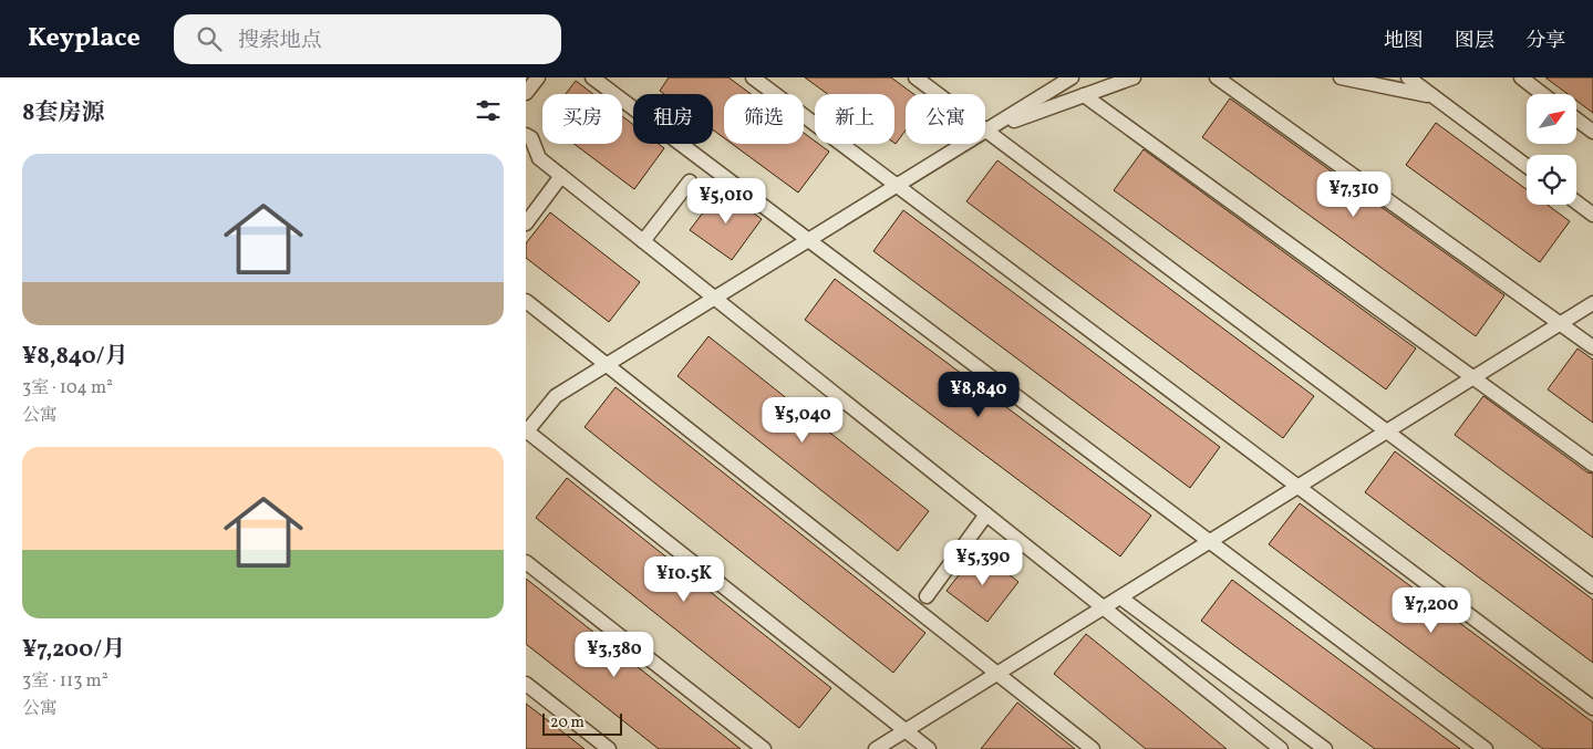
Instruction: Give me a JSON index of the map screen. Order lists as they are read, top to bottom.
{
  "scale_bar": "20 m",
  "north": "top right",
  "page": {
    "header": "Keyplace",
    "search": "搜索地点",
    "nav": ["地图", "图层", "分享"],
    "heading": "8套房源",
    "chip": [
      "买房",
      "租房",
      "筛选",
      "新上",
      "公寓"
    ],
    "list": [
      {
        "name": "¥8,840/月",
        "note": "3室 · 104 m² · 公寓"
      },
      {
        "name": "¥7,200/月",
        "note": "3室 · 113 m² · 公寓"
      }
    ],
    "price": [
      "¥7,310",
      "¥5,010",
      "¥8,840",
      "¥5,040",
      "¥5,390",
      "¥10.5K",
      "¥7,200",
      "¥3,380"
    ],
    "scale": "20 m"
  }
}
